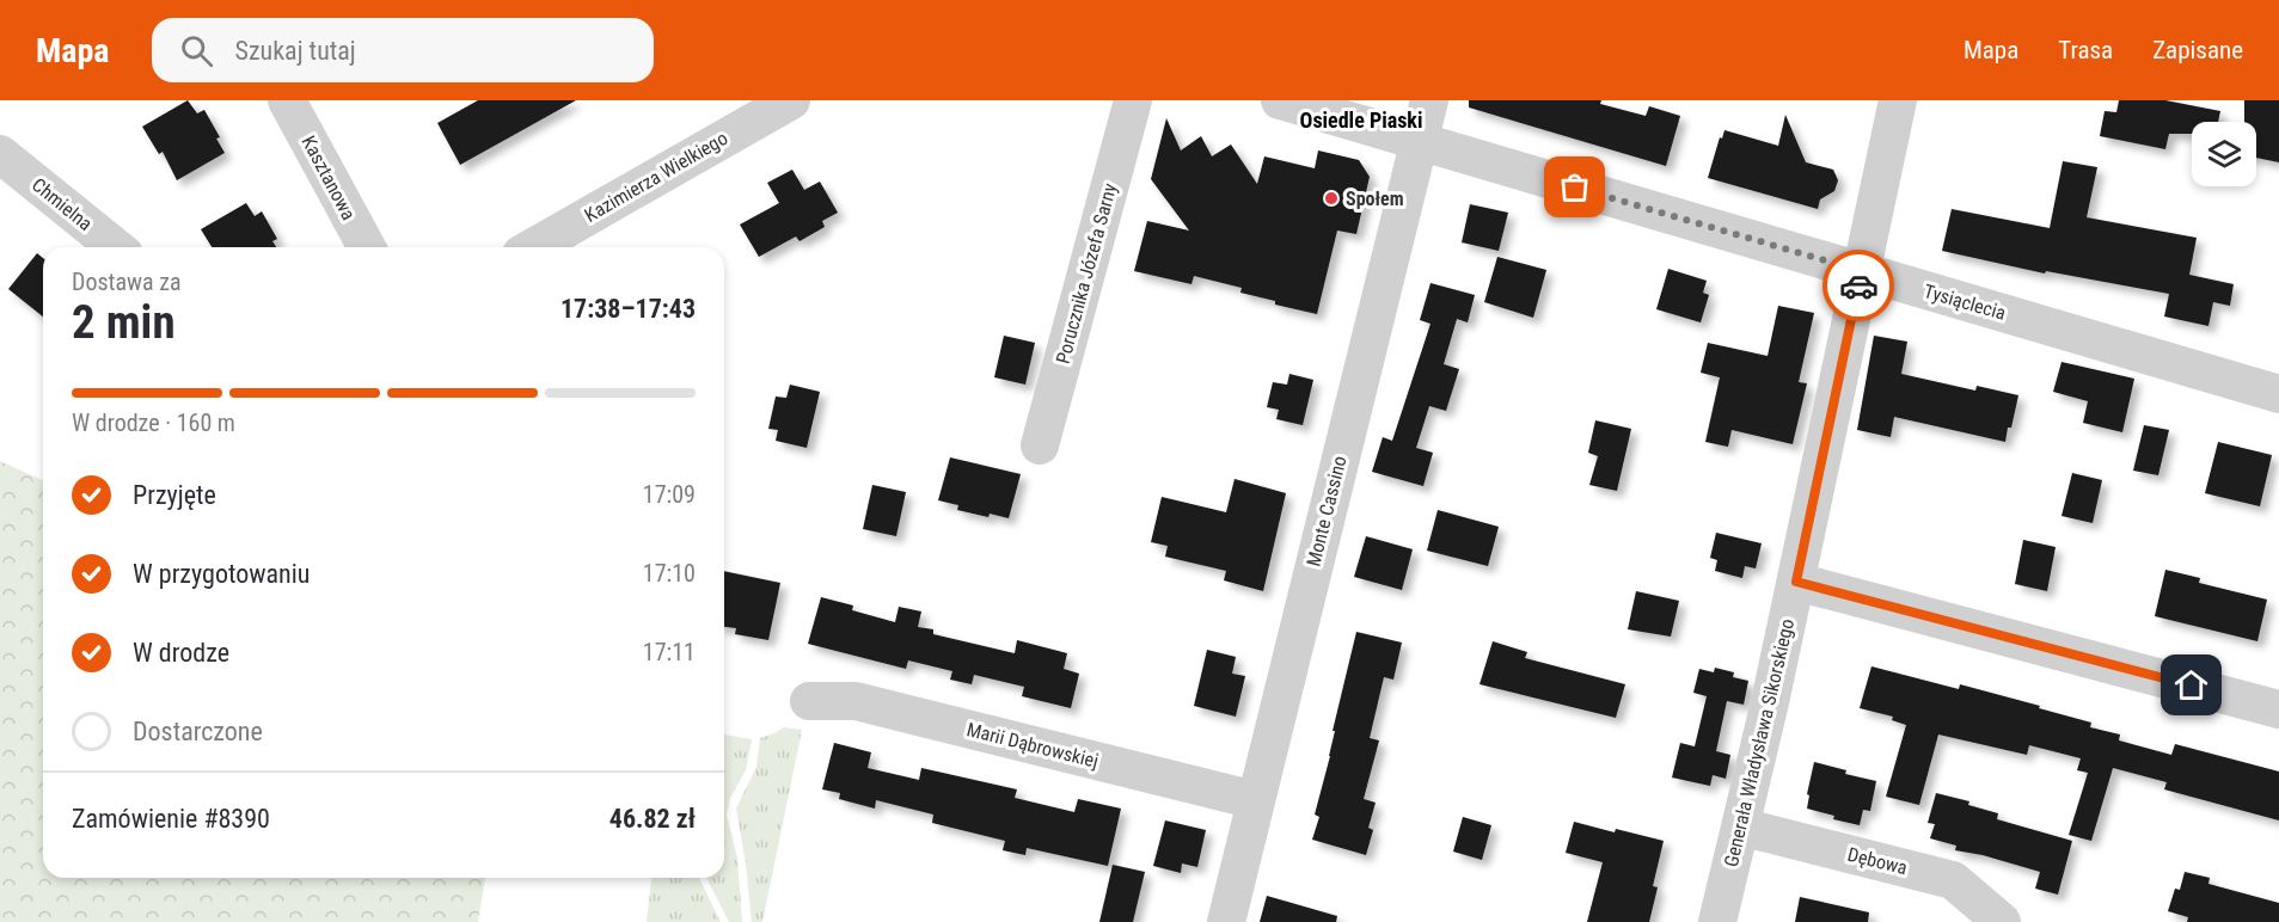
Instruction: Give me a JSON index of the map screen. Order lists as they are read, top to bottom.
{
  "streets": {
    "street": [
      "Kazimierza Wielkiego",
      "Kasztanowa",
      "Chmielna",
      "Porucznika Józefa Sarny",
      "Tysiąclecia",
      "Monte Cassino",
      "Generała Władysława Sikorskiego",
      "Marii Dąbrowskiej",
      "Dębowa"
    ]
  },
  "crossings": [
    ["Tysiąclecia", "Monte Cassino"],
    ["Tysiąclecia", "Generała Władysława Sikorskiego"],
    ["Monte Cassino", "Marii Dąbrowskiej"],
    ["Generała Władysława Sikorskiego", "Dębowa"]
  ],
  "districts": ["Osiedle Piaski"],
  "places": ["Społem"],
  "page": {
    "header": "Mapa",
    "search": "Szukaj tutaj",
    "nav": ["Mapa", "Trasa", "Zapisane"],
    "heading": ["2 min", "Dostawa za", "17:38–17:43"],
    "panel": ["Zamówienie #8390", "46.82 zł"],
    "bar": "W drodze · 160 m",
    "list": [
      ["Przyjęte", "17:09"],
      ["W przygotowaniu", "17:10"],
      ["W drodze", "17:11"],
      "Dostarczone"
    ]
  }
}
